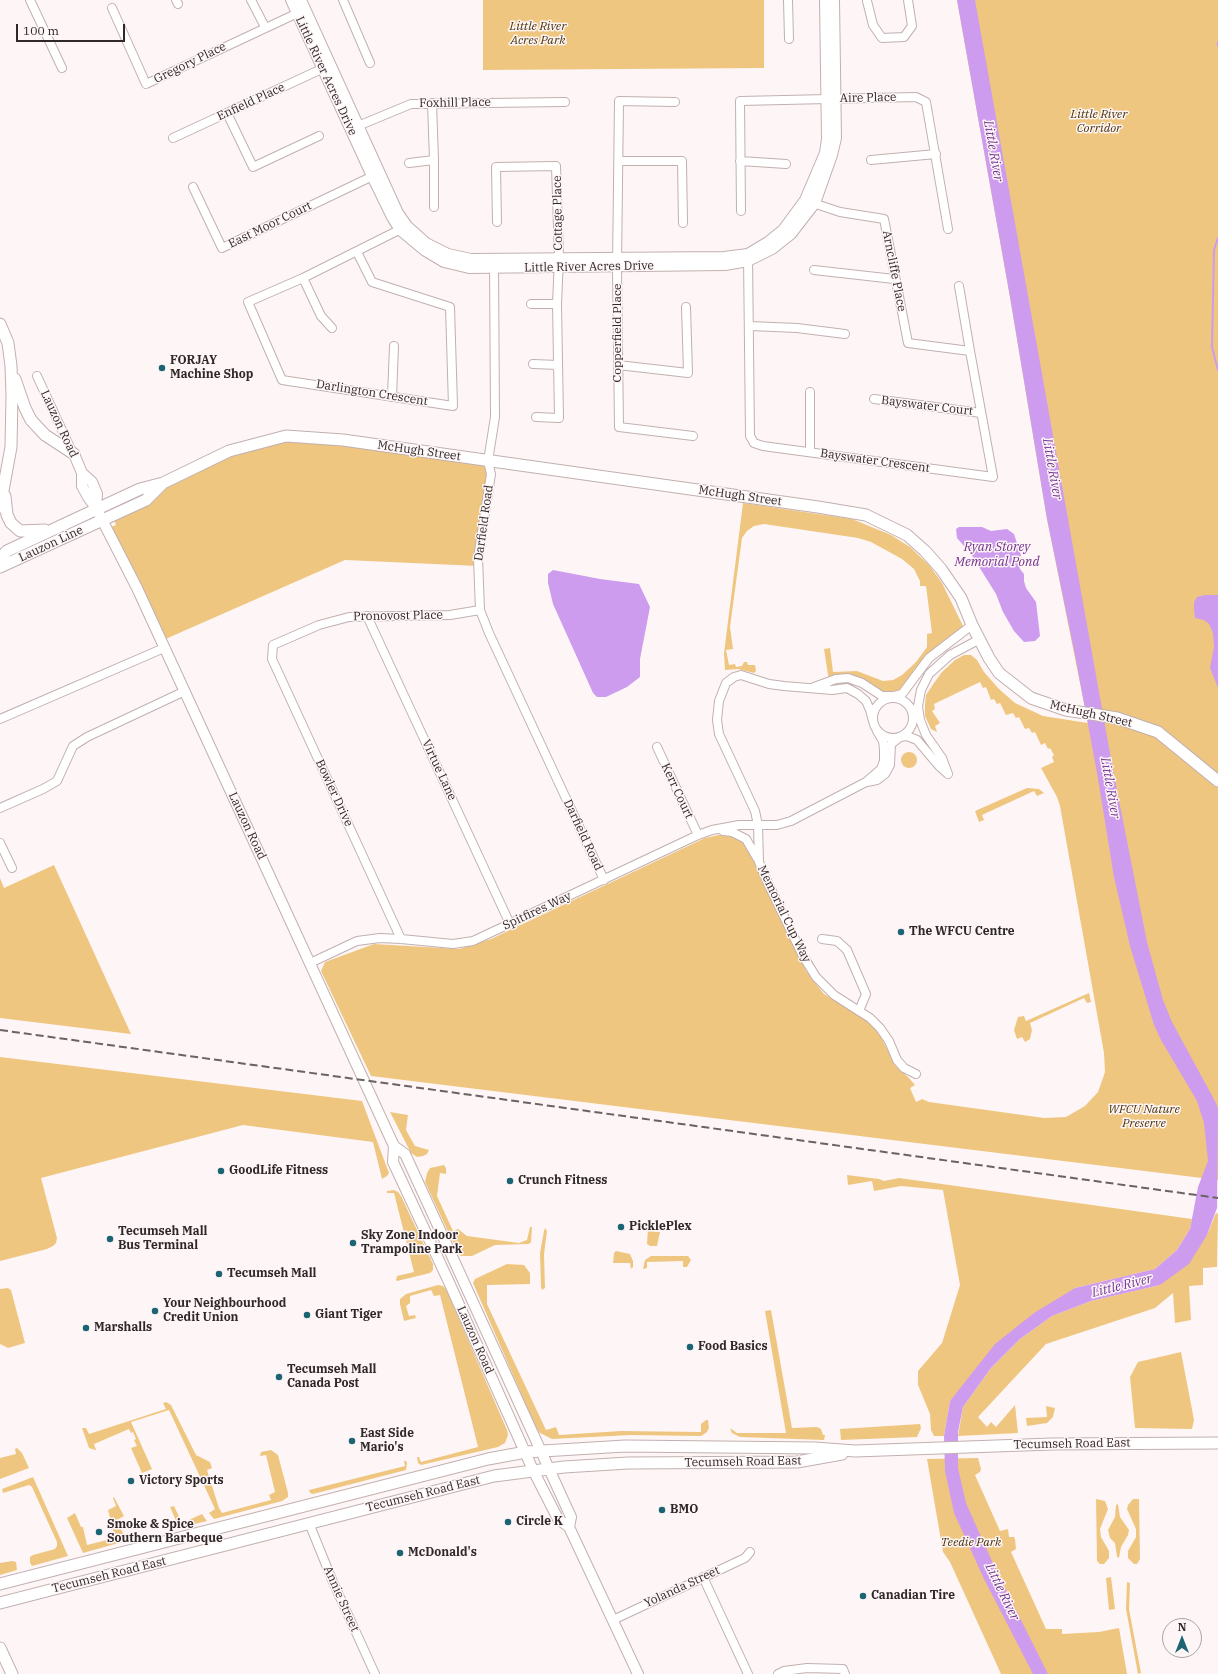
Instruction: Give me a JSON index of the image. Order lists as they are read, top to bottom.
{
  "streets": {
    "main road": ["McHugh Street", "Lauzon Line", "Tecumseh Road East"],
    "street": [
      "Gregory Place",
      "Little River Acres Drive",
      "Aire Place",
      "Enfield Place",
      "Foxhill Place",
      "Cottage Place",
      "East Moor Court",
      "Arncliffe Place",
      "Copperfield Place",
      "Darlington Crescent",
      "Bayswater Court",
      "Lauzon Road",
      "Bayswater Crescent",
      "Darfield Road",
      "Pronovost Place",
      "Virtue Lane",
      "Kerr Court",
      "Bowler Drive",
      "Spitfires Way",
      "Memorial Cup Way",
      "Yolanda Street",
      "Annie Street"
    ]
  },
  "crossings": [
    ["Gregory Place", "Little River Acres Drive"],
    ["Little River Acres Drive", "Aire Place"],
    ["Little River Acres Drive", "Enfield Place"],
    ["Little River Acres Drive", "Foxhill Place"],
    ["Little River Acres Drive", "Cottage Place"],
    ["Little River Acres Drive", "East Moor Court"],
    ["Little River Acres Drive", "Arncliffe Place"],
    ["Little River Acres Drive", "Copperfield Place"],
    ["Little River Acres Drive", "Darlington Crescent"],
    ["Little River Acres Drive", "Bayswater Crescent"],
    ["Little River Acres Drive", "Darfield Road"],
    ["Arncliffe Place", "Bayswater Crescent"],
    ["Bayswater Court", "Bayswater Crescent"],
    ["Lauzon Road", "McHugh Street"],
    ["Lauzon Road", "Lauzon Line"],
    ["Lauzon Road", "Spitfires Way"],
    ["Lauzon Road", "Tecumseh Road East"],
    ["Lauzon Road", "Yolanda Street"],
    ["McHugh Street", "Darfield Road"],
    ["McHugh Street", "Lauzon Line"],
    ["Darfield Road", "Pronovost Place"],
    ["Darfield Road", "Spitfires Way"],
    ["Pronovost Place", "Virtue Lane"],
    ["Pronovost Place", "Bowler Drive"],
    ["Virtue Lane", "Spitfires Way"],
    ["Kerr Court", "Spitfires Way"],
    ["Bowler Drive", "Spitfires Way"],
    ["Spitfires Way", "Memorial Cup Way"],
    ["Tecumseh Road East", "Annie Street"]
  ],
  "water": ["Little River", "Ryan Storey Memorial Pond"],
  "parks": [
    "Little River Acres Park",
    "Little River Corridor",
    "WFCU Nature Preserve",
    "Teedie Park"
  ],
  "places": [
    "FORJAY Machine Shop",
    "The WFCU Centre",
    "GoodLife Fitness",
    "Crunch Fitness",
    "PicklePlex",
    "Tecumseh Mall Bus Terminal",
    "Sky Zone Indoor Trampoline Park",
    "Tecumseh Mall",
    "Your Neighbourhood Credit Union",
    "Giant Tiger",
    "Marshalls",
    "Food Basics",
    "Tecumseh Mall Canada Post",
    "East Side Mario's",
    "Victory Sports",
    "BMO",
    "Circle K",
    "Smoke & Spice Southern Barbeque",
    "McDonald's",
    "Canadian Tire"
  ],
  "scale_bar": "100 m",
  "north": "top"
}
